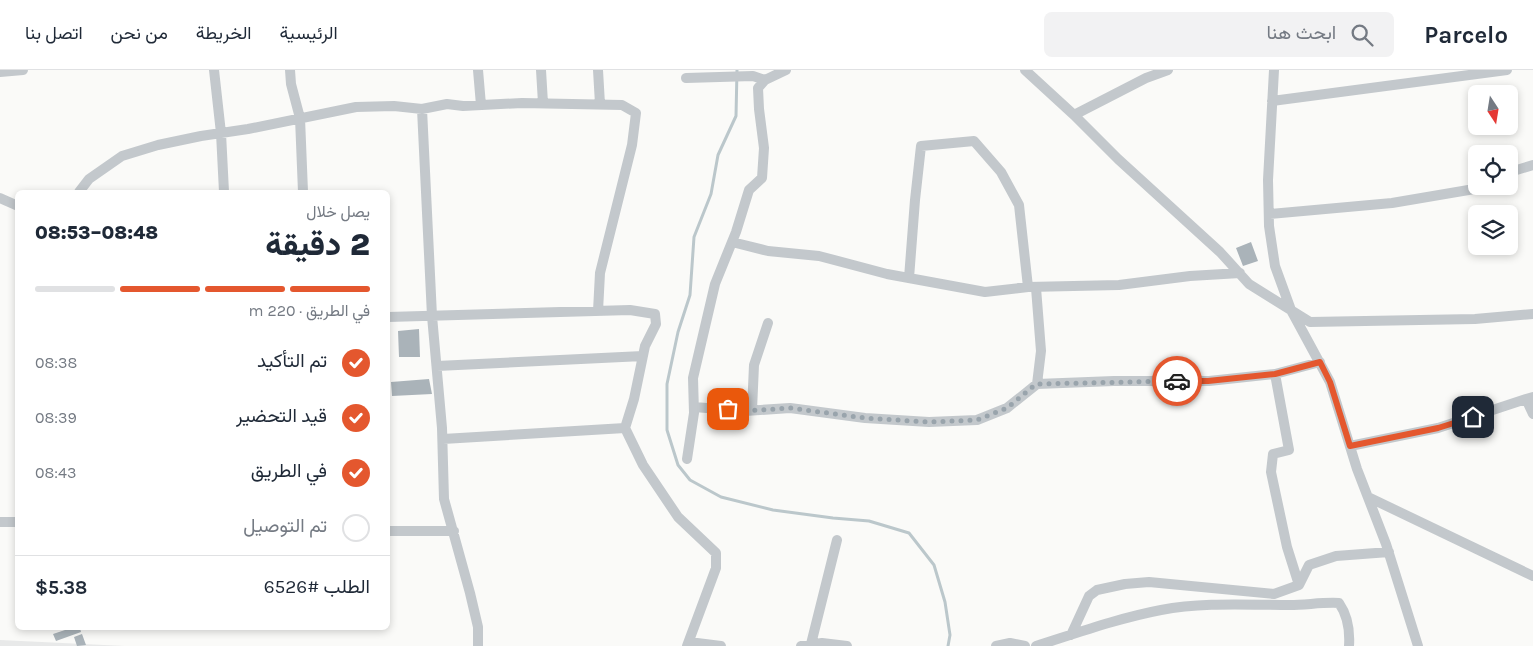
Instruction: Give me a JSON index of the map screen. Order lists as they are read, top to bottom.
{
  "north": "bottom",
  "page": {
    "header": "Parcelo",
    "search": "ابحث هنا",
    "nav": [
      "الرئيسية",
      "الخريطة",
      "من نحن",
      "اتصل بنا"
    ],
    "heading": ["2 دقيقة", "يصل خلال", "08:48–08:53"],
    "panel": ["الطلب #6526", "$5.38"],
    "bar": "في الطريق · 220 m",
    "list": [
      ["تم التأكيد", "08:38"],
      ["قيد التحضير", "08:39"],
      ["في الطريق", "08:43"],
      "تم التوصيل"
    ]
  }
}
